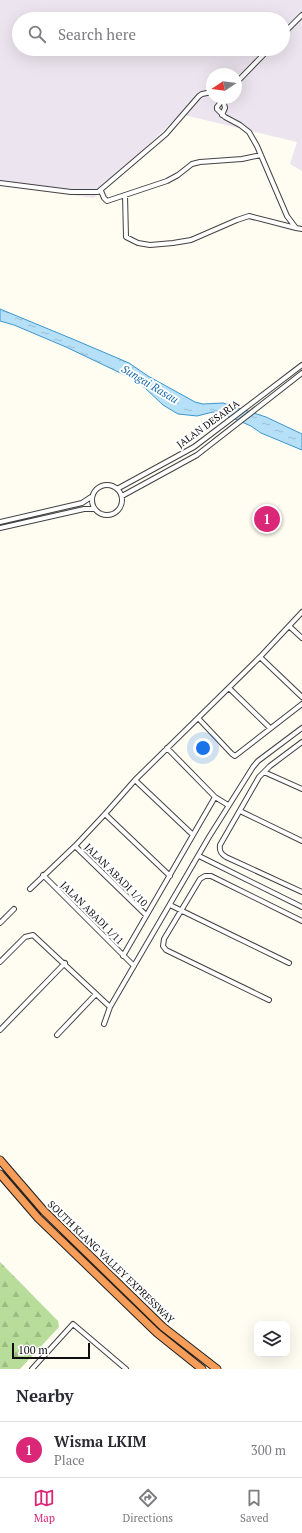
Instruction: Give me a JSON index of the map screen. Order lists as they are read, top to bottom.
{
  "streets": {
    "highway": ["SOUTH KLANG VALLEY EXPRESSWAY"],
    "street": ["JALAN DESARIA", "JALAN ABADI 1/10", "JALAN ABADI 1/11"]
  },
  "water": ["Sungai Rasau"],
  "scale_bar": "100 m",
  "north": "left",
  "page": {
    "search": "Search here",
    "pins": "1",
    "scale": "100 m",
    "heading": "Nearby",
    "list": [
      {
        "mark": "1",
        "name": "Wisma LKIM",
        "note": "Place",
        "value": "300 m"
      }
    ],
    "nav": ["Map", "Directions", "Saved"]
  }
}
